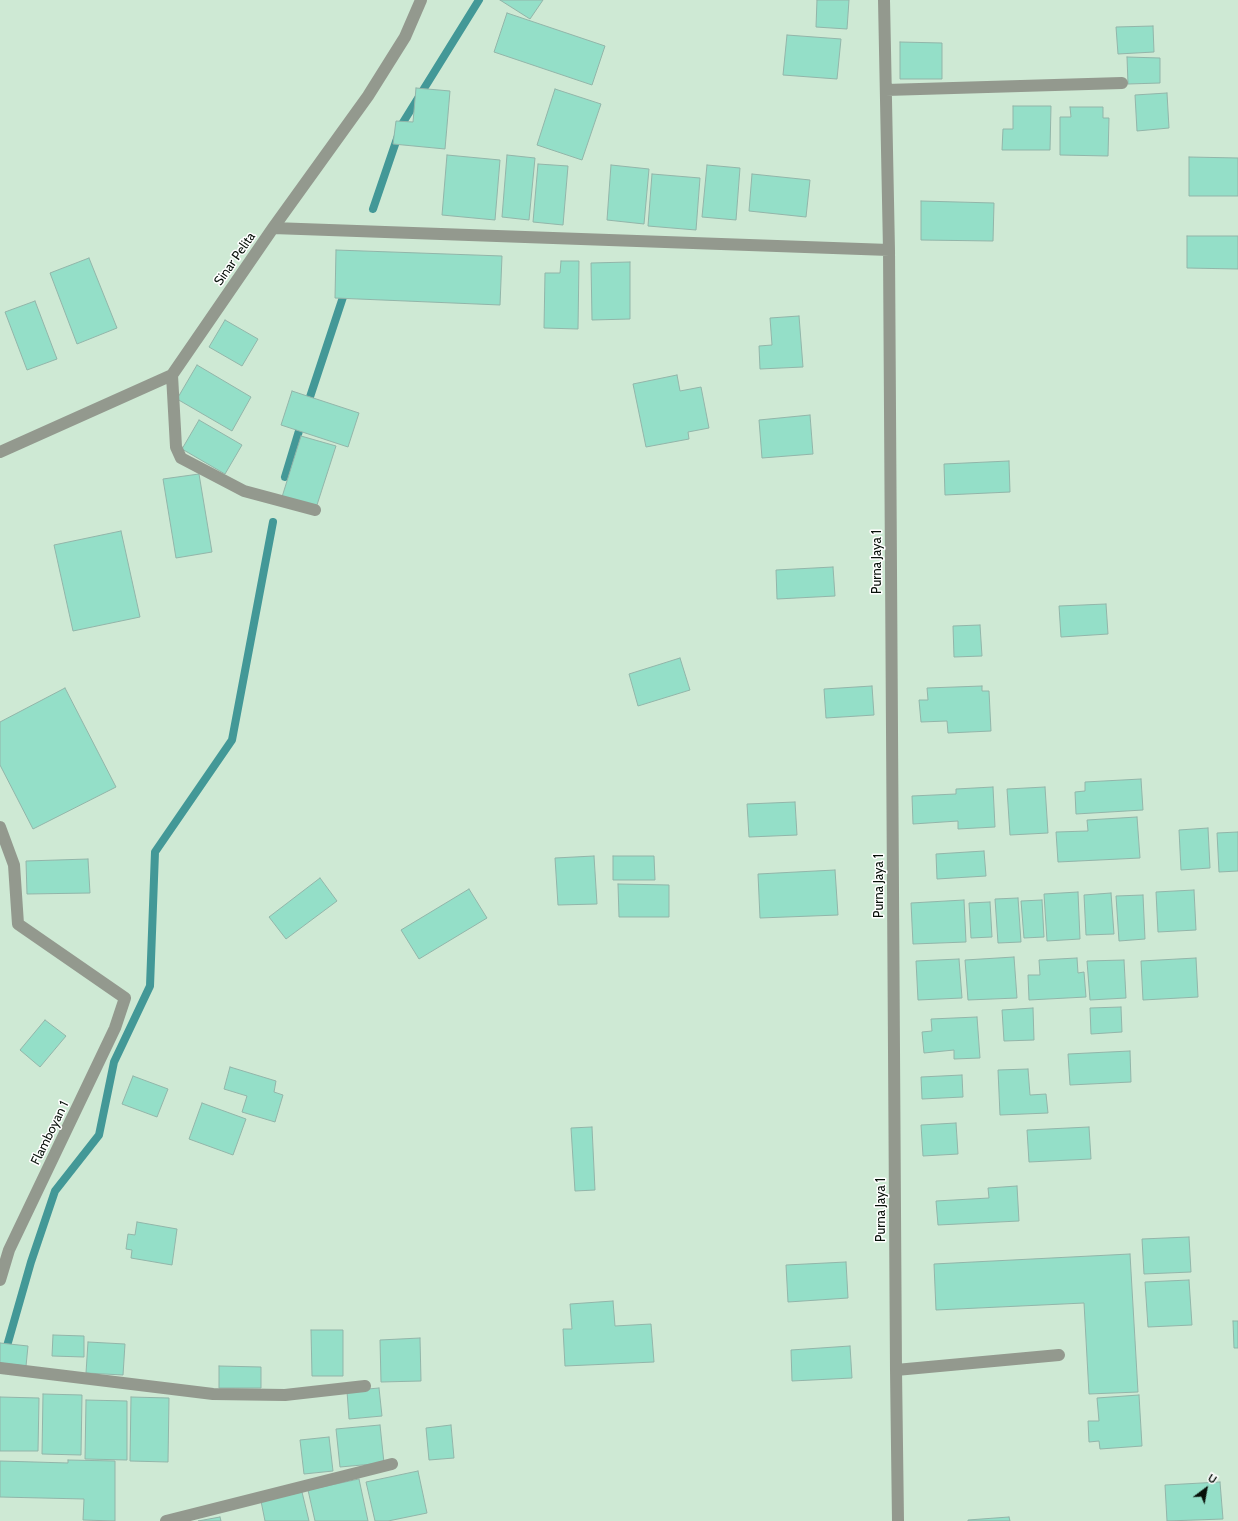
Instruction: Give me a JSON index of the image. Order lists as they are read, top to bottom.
{
  "streets": {
    "street": ["Sinar Pelita", "Purna Jaya 1", "Flamboyan 1"]
  },
  "north": "top right"
}
